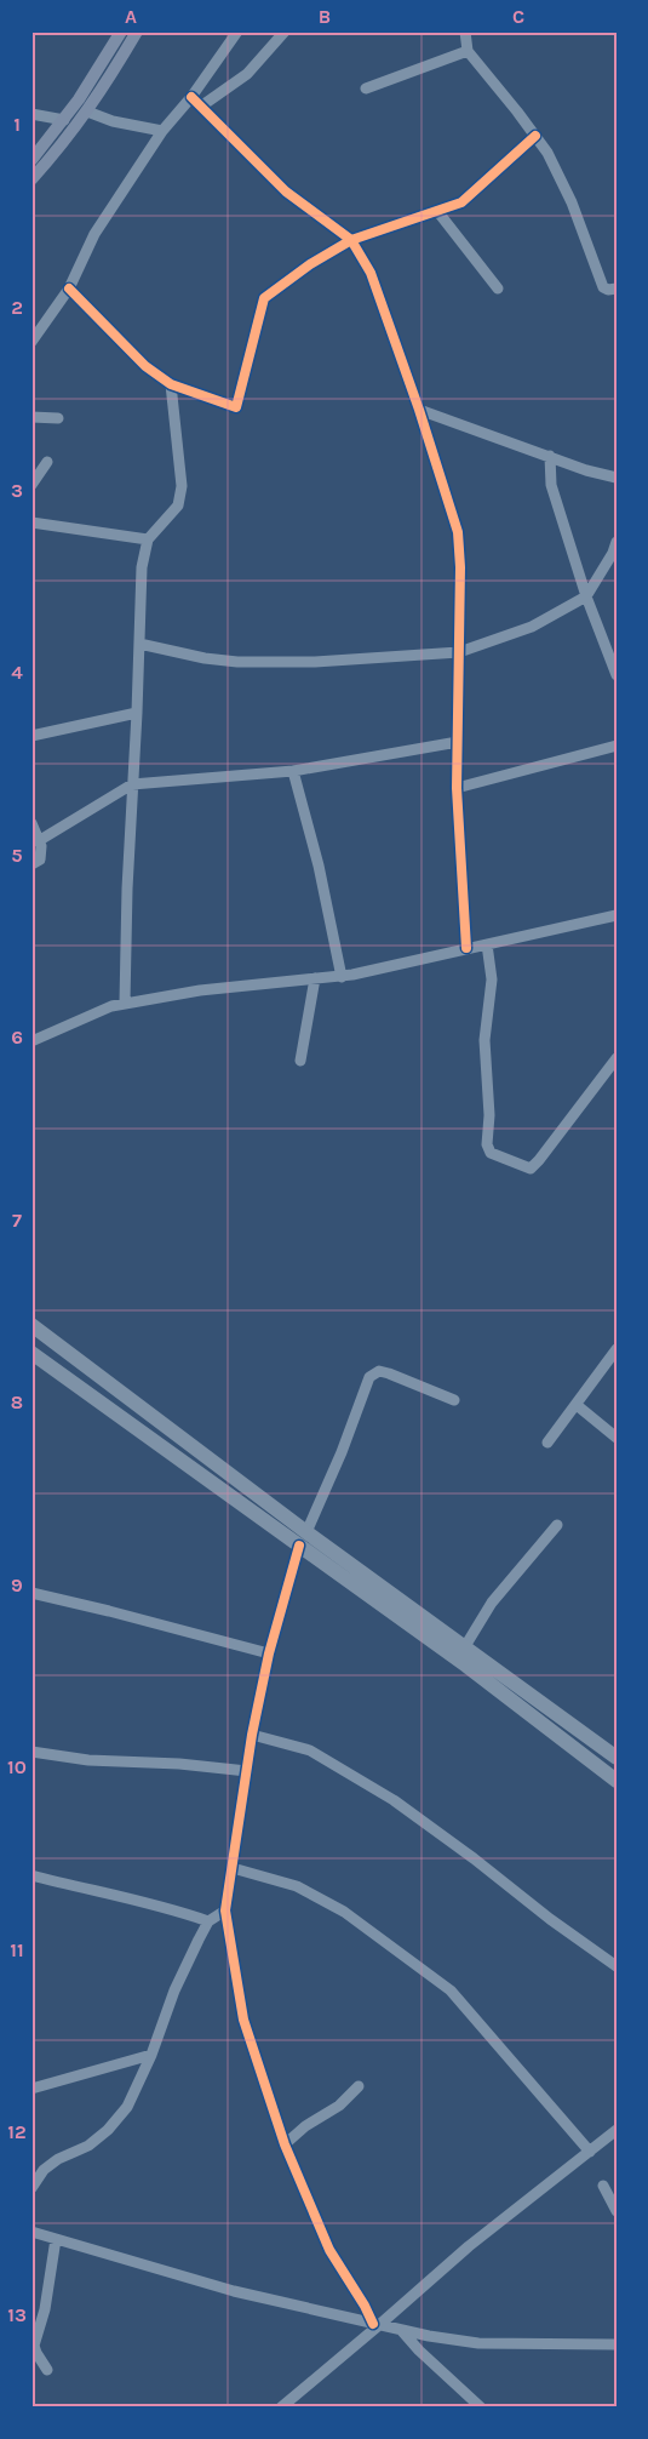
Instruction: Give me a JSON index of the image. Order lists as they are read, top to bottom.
{
  "grid": {
    "columns": ["A", "B", "C"],
    "rows": [
      "1",
      "2",
      "3",
      "4",
      "5",
      "6",
      "7",
      "8",
      "9",
      "10",
      "11",
      "12",
      "13"
    ]
  }
}
